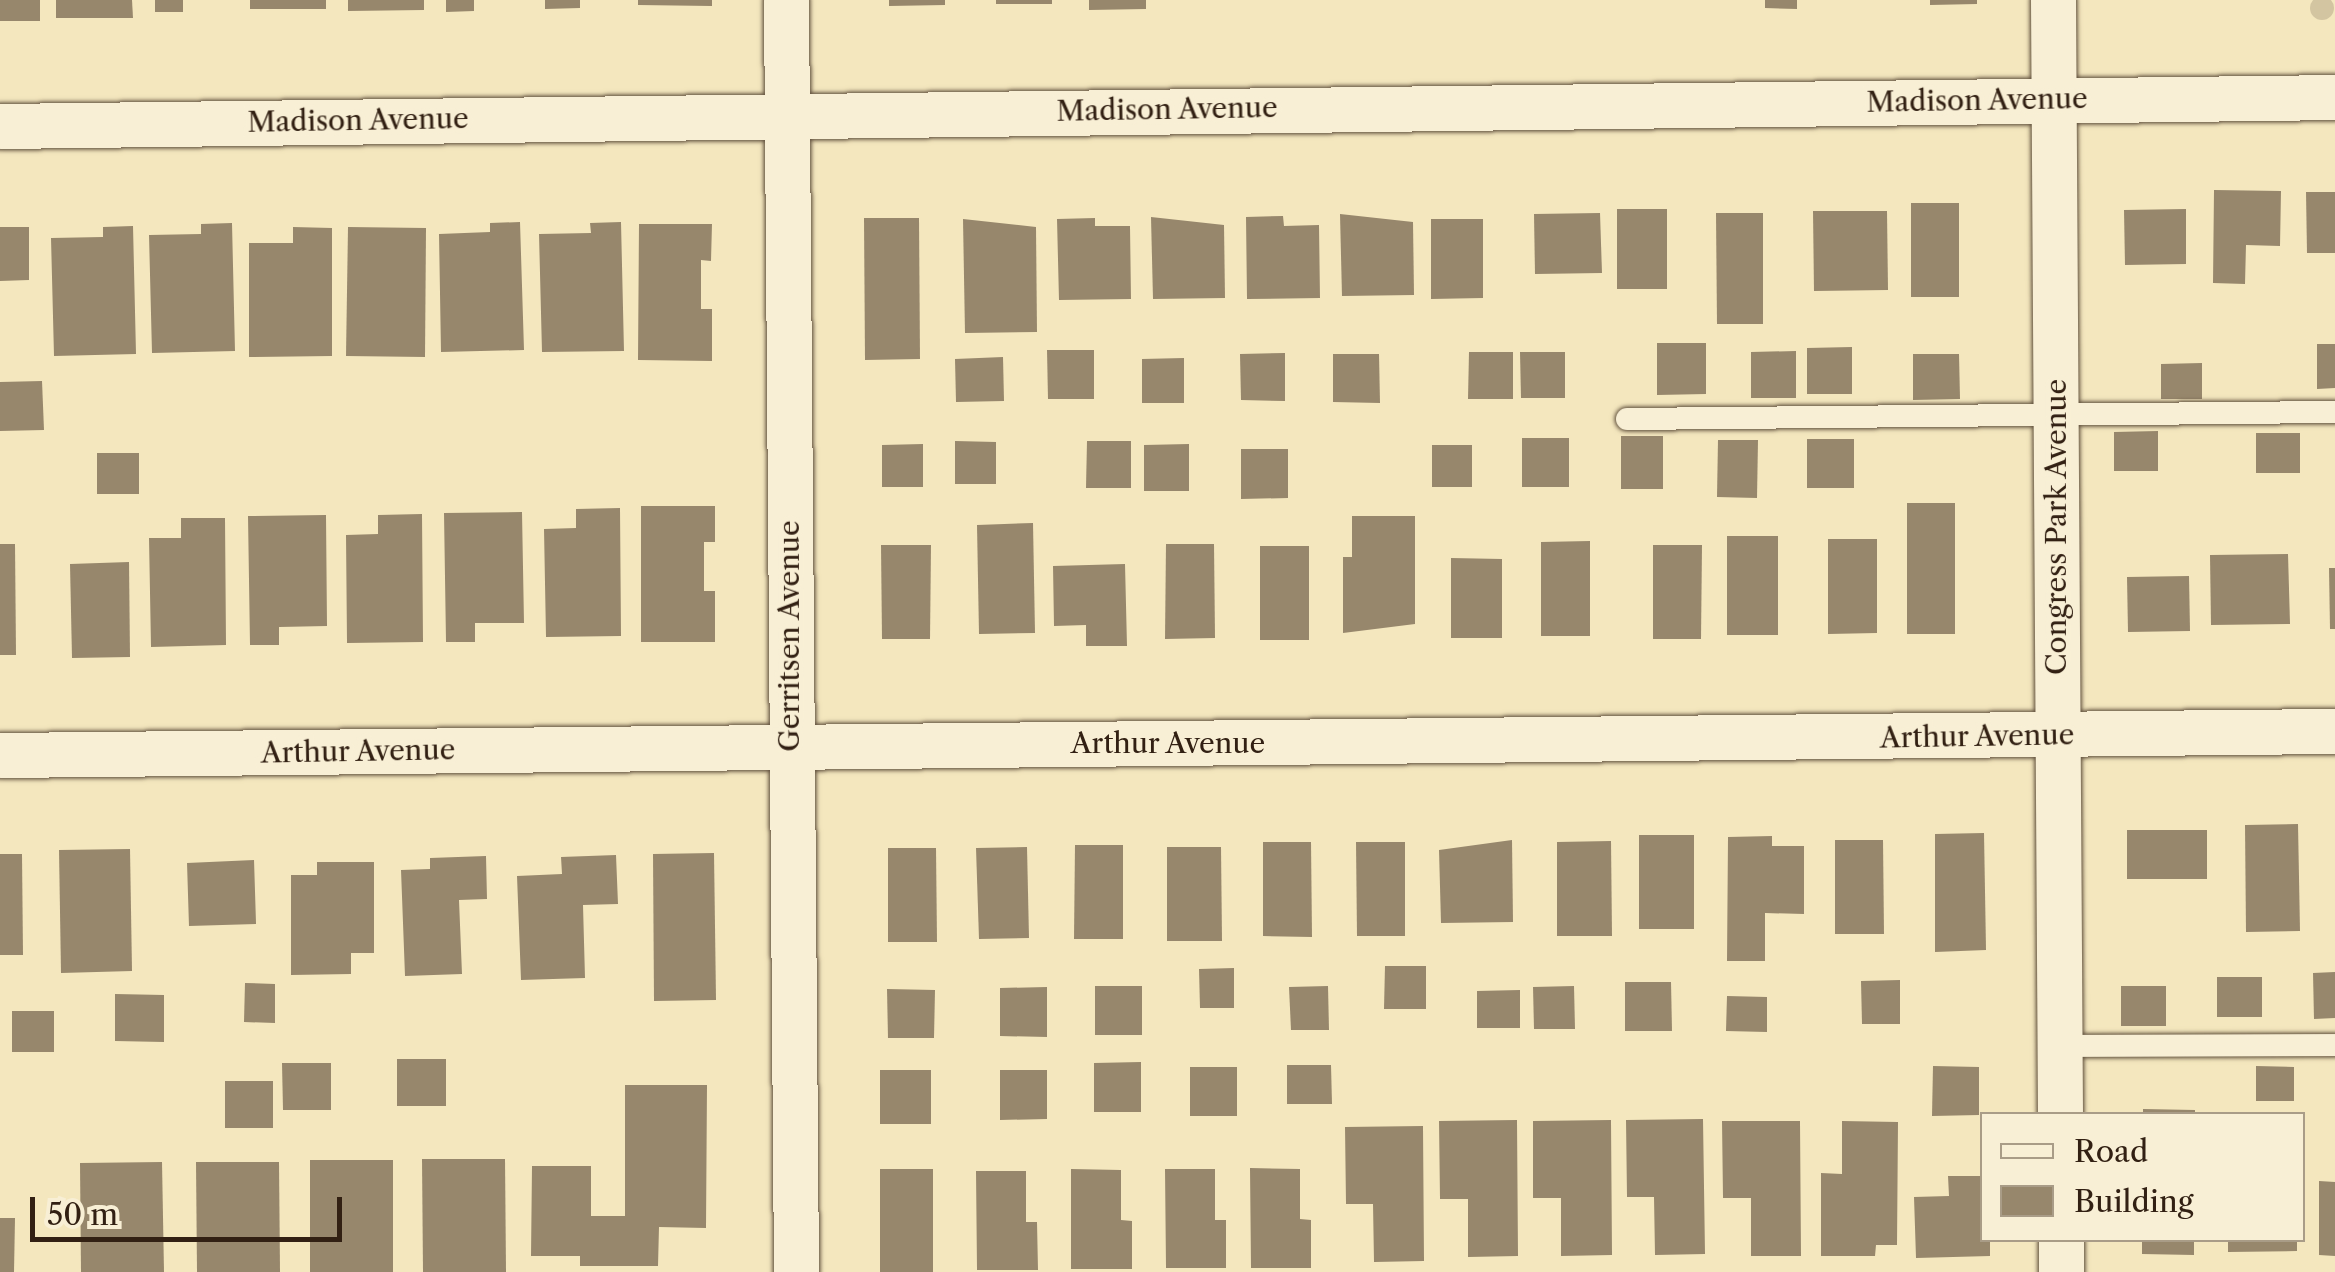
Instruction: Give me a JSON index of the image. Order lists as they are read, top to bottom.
{
  "streets": {
    "street": [
      "Madison Avenue",
      "Congress Park Avenue",
      "Gerritsen Avenue",
      "Arthur Avenue"
    ]
  },
  "crossings": [
    ["Madison Avenue", "Congress Park Avenue"],
    ["Madison Avenue", "Gerritsen Avenue"],
    ["Congress Park Avenue", "Arthur Avenue"],
    ["Gerritsen Avenue", "Arthur Avenue"]
  ],
  "legend": ["Road", "Building"],
  "scale_bar": "50 m"
}
